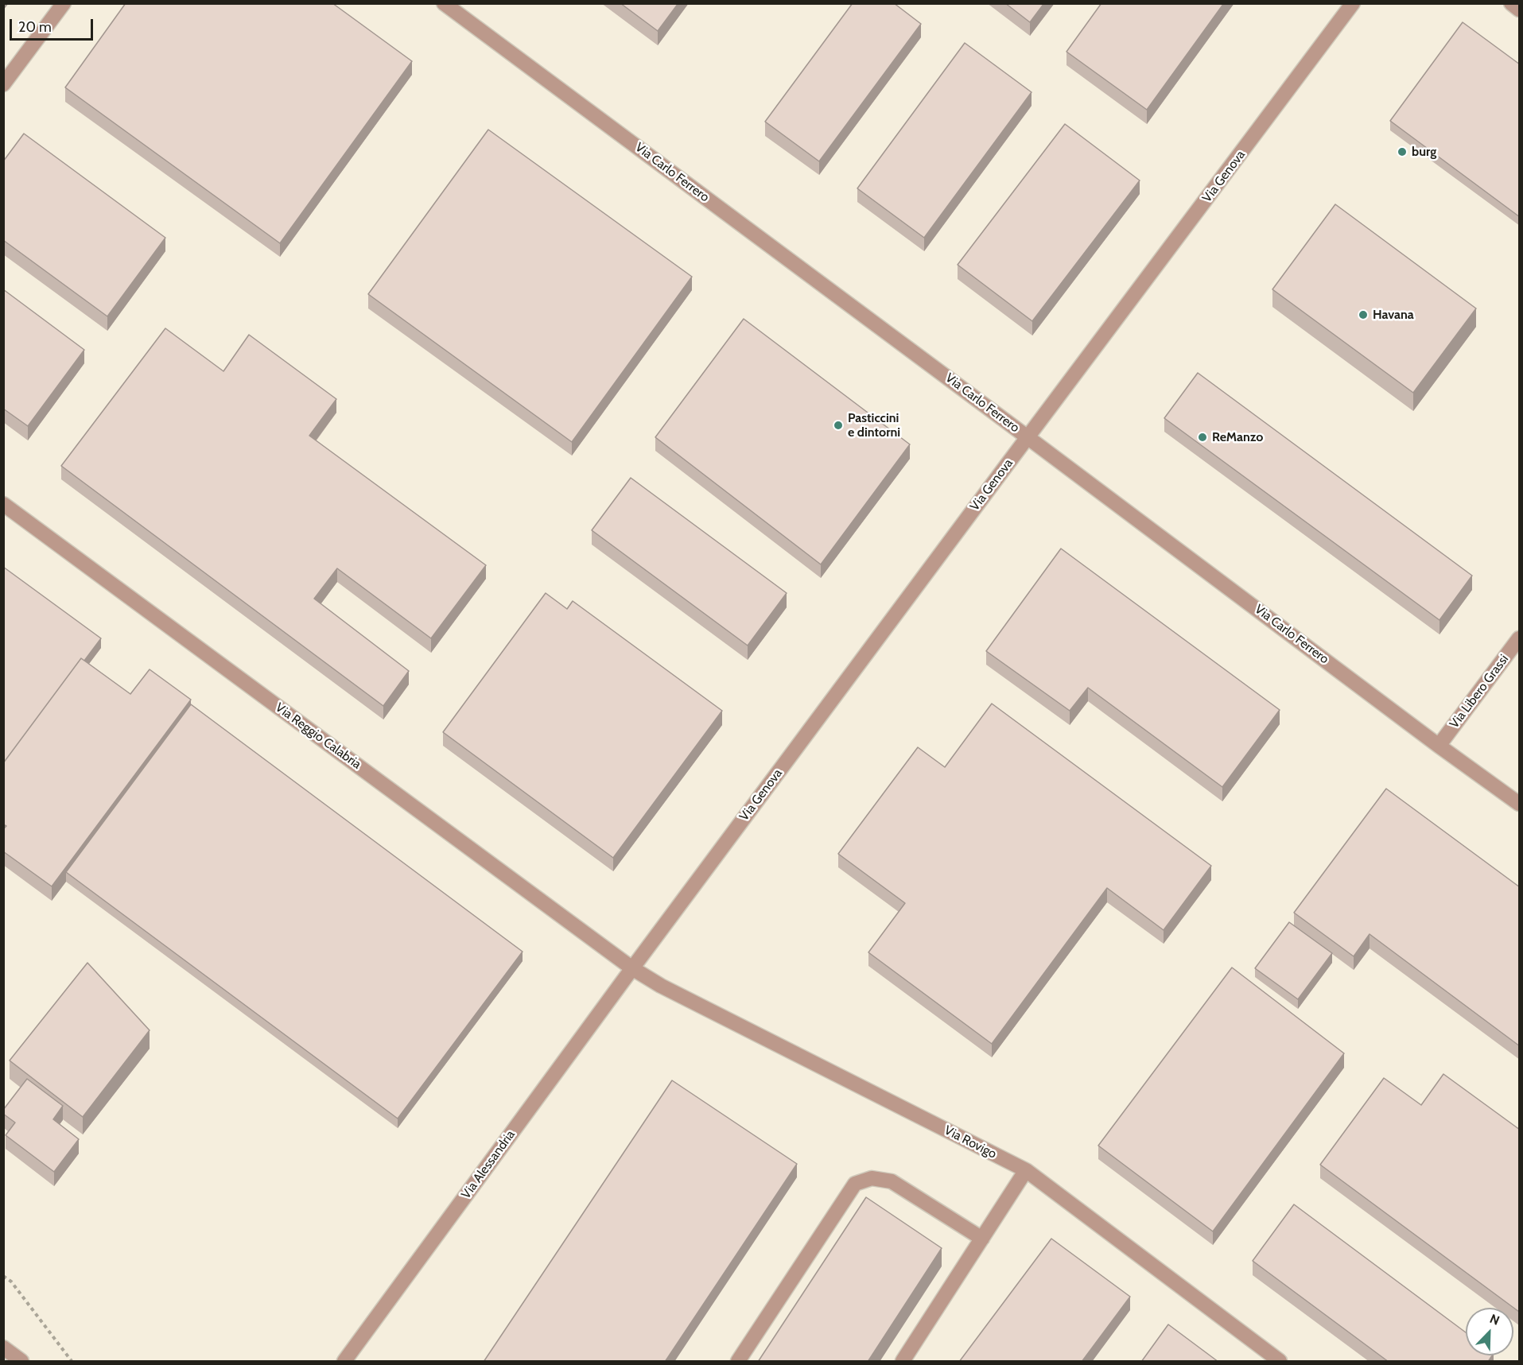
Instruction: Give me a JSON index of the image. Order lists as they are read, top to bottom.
{
  "streets": {
    "street": [
      "Via Carlo Ferrero",
      "Via Genova",
      "Via Libero Grassi",
      "Via Reggio Calabria",
      "Via Rovigo",
      "Via Alessandria"
    ]
  },
  "crossings": [
    ["Via Carlo Ferrero", "Via Genova"],
    ["Via Carlo Ferrero", "Via Libero Grassi"],
    ["Via Genova", "Via Reggio Calabria"],
    ["Via Genova", "Via Rovigo"],
    ["Via Genova", "Via Alessandria"],
    ["Via Reggio Calabria", "Via Rovigo"],
    ["Via Reggio Calabria", "Via Alessandria"],
    ["Via Rovigo", "Via Alessandria"]
  ],
  "places": [
    "burg",
    "Havana",
    "Pasticcini e dintorni",
    "ReManzo"
  ],
  "scale_bar": "20 m",
  "north": "top right"
}
